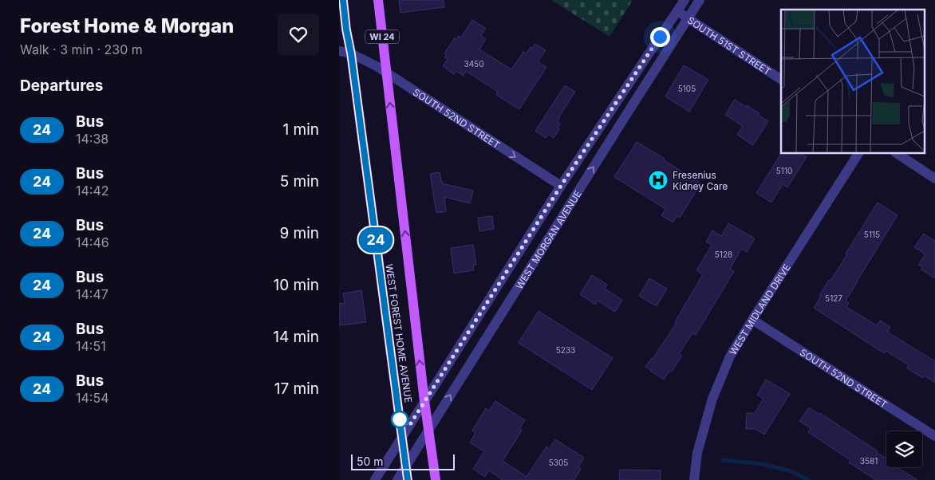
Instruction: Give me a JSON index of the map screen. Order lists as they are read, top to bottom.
{
  "streets": {
    "main road": ["WI 24", "WEST FOREST HOME AVENUE"],
    "street": [
      "SOUTH 51ST STREET",
      "SOUTH 52ND STREET",
      "WEST MORGAN AVENUE",
      "WEST MIDLAND DRIVE"
    ]
  },
  "crossings": [
    ["SOUTH 51ST STREET", "WEST MORGAN AVENUE"],
    ["SOUTH 52ND STREET", "WEST MORGAN AVENUE"],
    ["SOUTH 52ND STREET", "WEST MIDLAND DRIVE"],
    ["SOUTH 52ND STREET", "WEST FOREST HOME AVENUE"],
    ["WEST MORGAN AVENUE", "WEST FOREST HOME AVENUE"]
  ],
  "one_way": ["SOUTH 52ND STREET"],
  "places": {
    "hospital": ["Fresenius Kidney Care"]
  },
  "lines": ["bus line 24"],
  "house_numbers": [
    "3450",
    "5105",
    "5110",
    "5115",
    "5128",
    "5127",
    "5233",
    "3581",
    "5305"
  ],
  "scale_bar": "50 m",
  "page": {
    "heading": [
      ["Forest Home & Morgan", "Walk · 3 min · 230 m"],
      "Departures"
    ],
    "on_map": "24",
    "list": [
      {
        "mark": "24",
        "name": "Bus",
        "note": "14:38",
        "value": "1 min"
      },
      {
        "mark": "24",
        "name": "Bus",
        "note": "14:42",
        "value": "5 min"
      },
      {
        "mark": "24",
        "name": "Bus",
        "note": "14:46",
        "value": "9 min"
      },
      {
        "mark": "24",
        "name": "Bus",
        "note": "14:47",
        "value": "10 min"
      },
      {
        "mark": "24",
        "name": "Bus",
        "note": "14:51",
        "value": "14 min"
      },
      {
        "mark": "24",
        "name": "Bus",
        "note": "14:54",
        "value": "17 min"
      }
    ],
    "scale": "50 m"
  }
}
